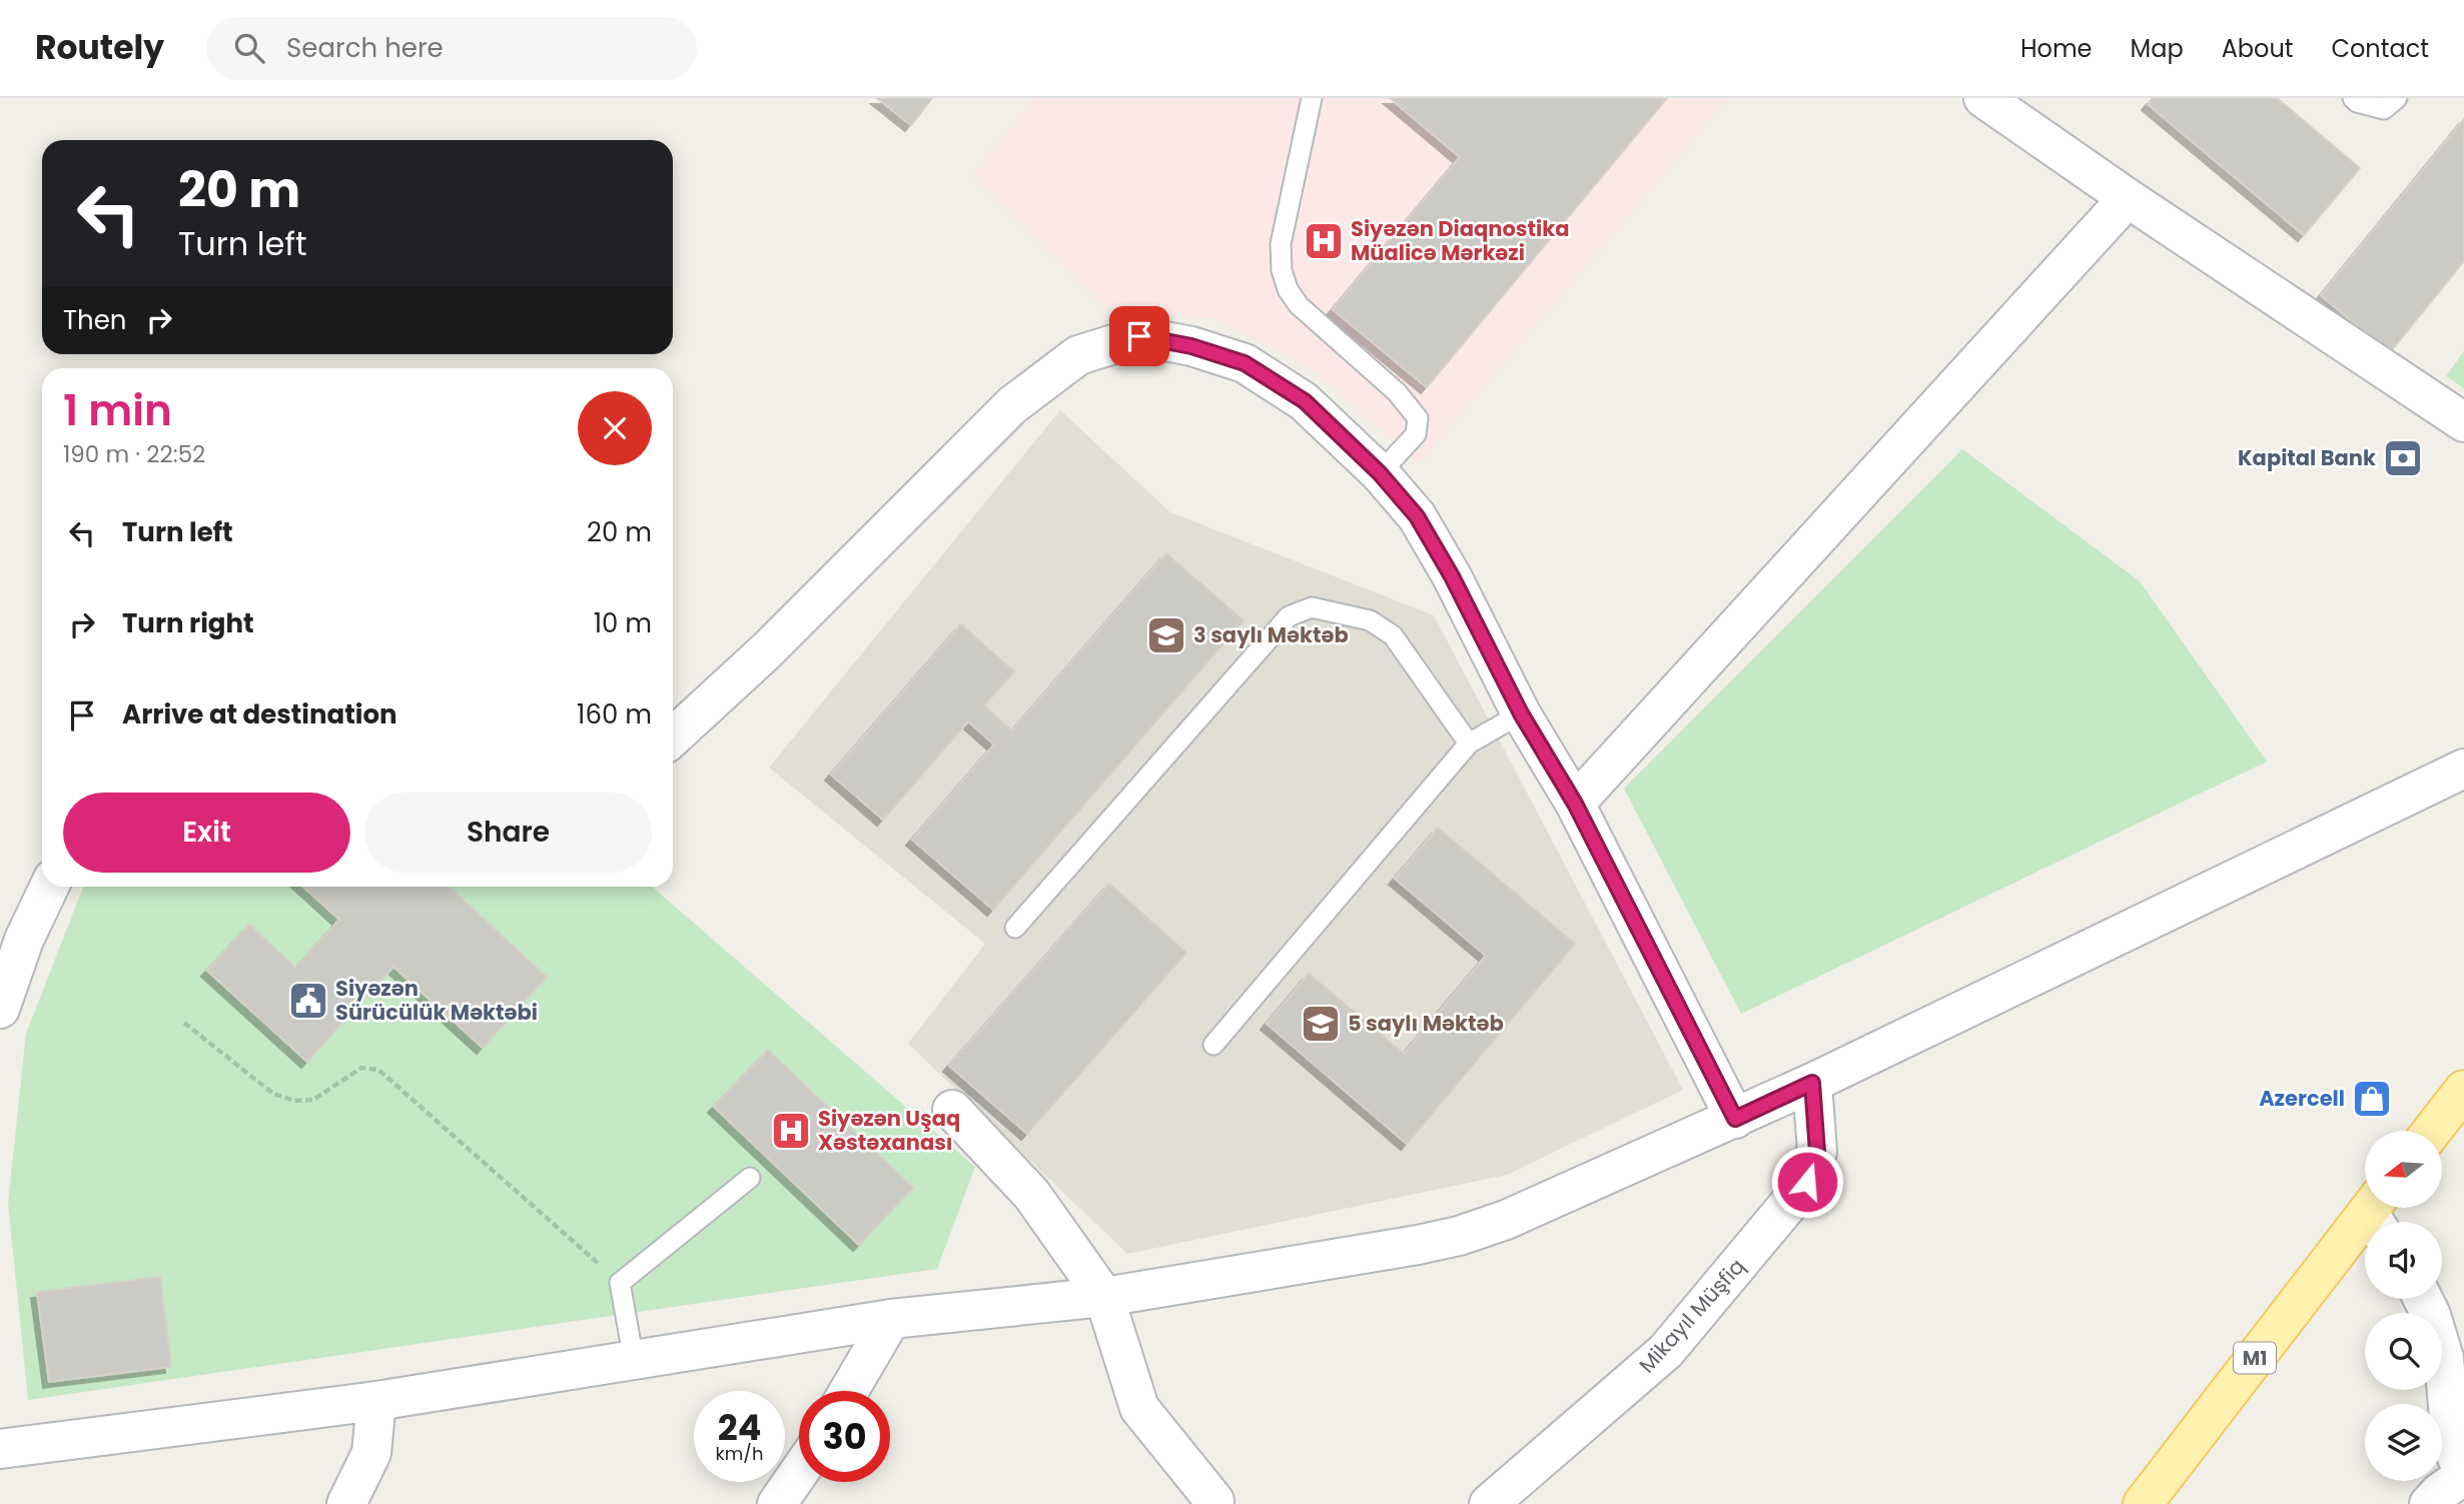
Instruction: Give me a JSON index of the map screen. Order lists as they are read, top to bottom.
{
  "streets": {
    "main road": ["M1"],
    "street": ["Mikayıl Müşfiq"]
  },
  "places": {
    "hospital": ["Siyəzən Diaqnostika Müalicə Mərkəzi", "Siyəzən Uşaq Xəstəxanası"],
    "bank": ["Kapital Bank"],
    "school or university": ["3 saylı Məktəb", "5 saylı Məktəb"],
    "public building": ["Siyəzən Sürücülük Məktəbi"],
    "shop": ["Azercell"]
  },
  "north": "left",
  "page": {
    "header": "Routely",
    "search": "Search here",
    "nav": [
      "Home",
      "Map",
      "About",
      "Contact"
    ],
    "turn": ["20 m", "Turn left"],
    "then": "Then",
    "heading": ["1 min", "190 m · 22:52"],
    "list": [
      {
        "name": "Turn left",
        "value": "20 m"
      },
      {
        "name": "Turn right",
        "value": "10 m"
      },
      {
        "name": "Arrive at destination",
        "value": "160 m"
      }
    ],
    "buttons": ["Exit", "Share"],
    "speed": "24 km/h",
    "limit": "30"
  }
}
